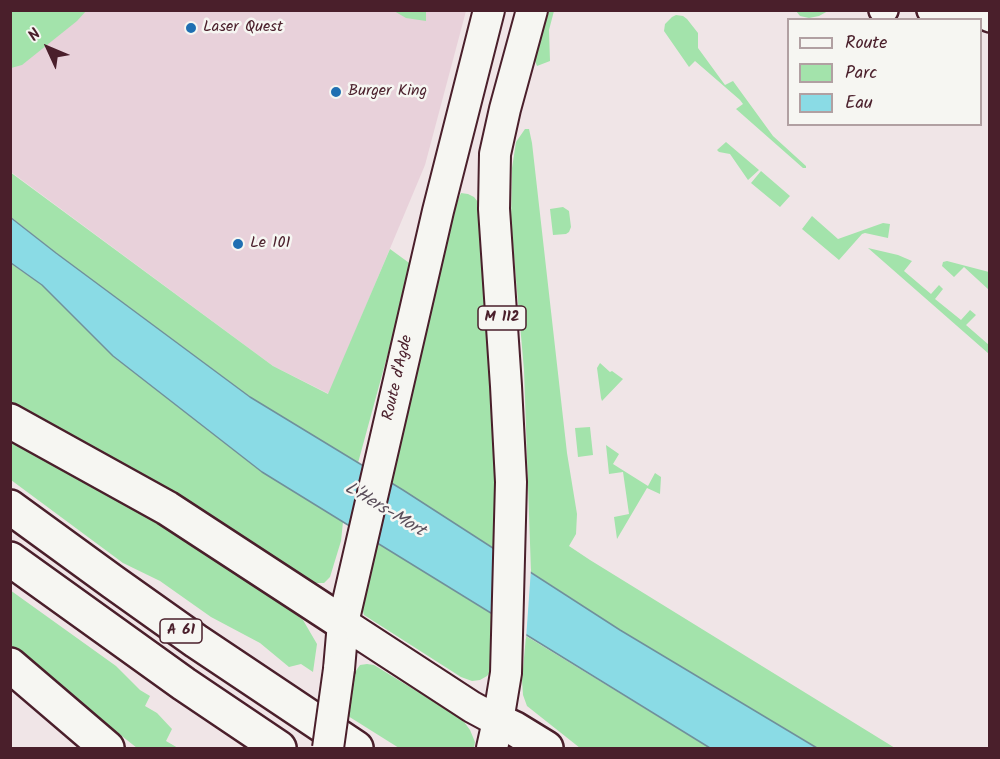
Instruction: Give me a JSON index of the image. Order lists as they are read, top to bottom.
{
  "streets": {
    "highway": ["A 61"],
    "main road": ["M 112", "Route d'Agde"]
  },
  "water": ["L'Hers-Mort"],
  "places": ["Laser Quest", "Burger King", "Le 101"],
  "legend": ["Route", "Parc", "Eau"],
  "north": "top left"
}
